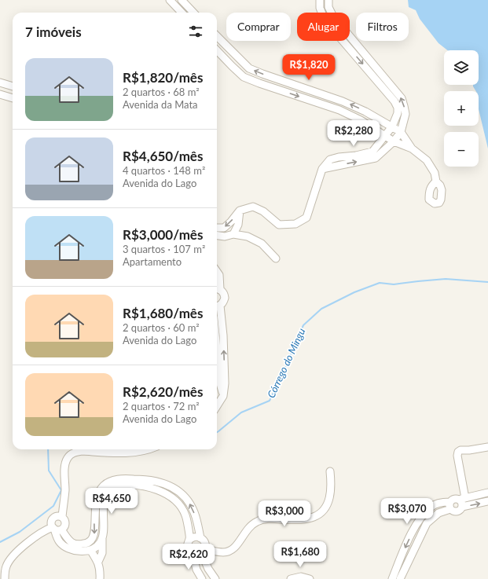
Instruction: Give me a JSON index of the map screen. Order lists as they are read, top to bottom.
{
  "water": ["Córrego do Mingu"],
  "page": {
    "chip": ["Comprar", "Alugar", "Filtros"],
    "heading": "7 imóveis",
    "map_buttons": ["+", "−"],
    "list": [
      {
        "name": "R$1,820/mês",
        "note": "2 quartos · 68 m² · Avenida da Mata"
      },
      {
        "name": "R$4,650/mês",
        "note": "4 quartos · 148 m² · Avenida do Lago"
      },
      {
        "name": "R$3,000/mês",
        "note": "3 quartos · 107 m² · Apartamento"
      },
      {
        "name": "R$1,680/mês",
        "note": "2 quartos · 60 m² · Avenida do Lago"
      },
      {
        "name": "R$2,620/mês",
        "note": "2 quartos · 72 m² · Avenida do Lago"
      }
    ],
    "price": [
      "R$1,820",
      "R$2,280",
      "R$4,650",
      "R$3,070",
      "R$3,000",
      "R$1,680",
      "R$2,620"
    ]
  }
}
